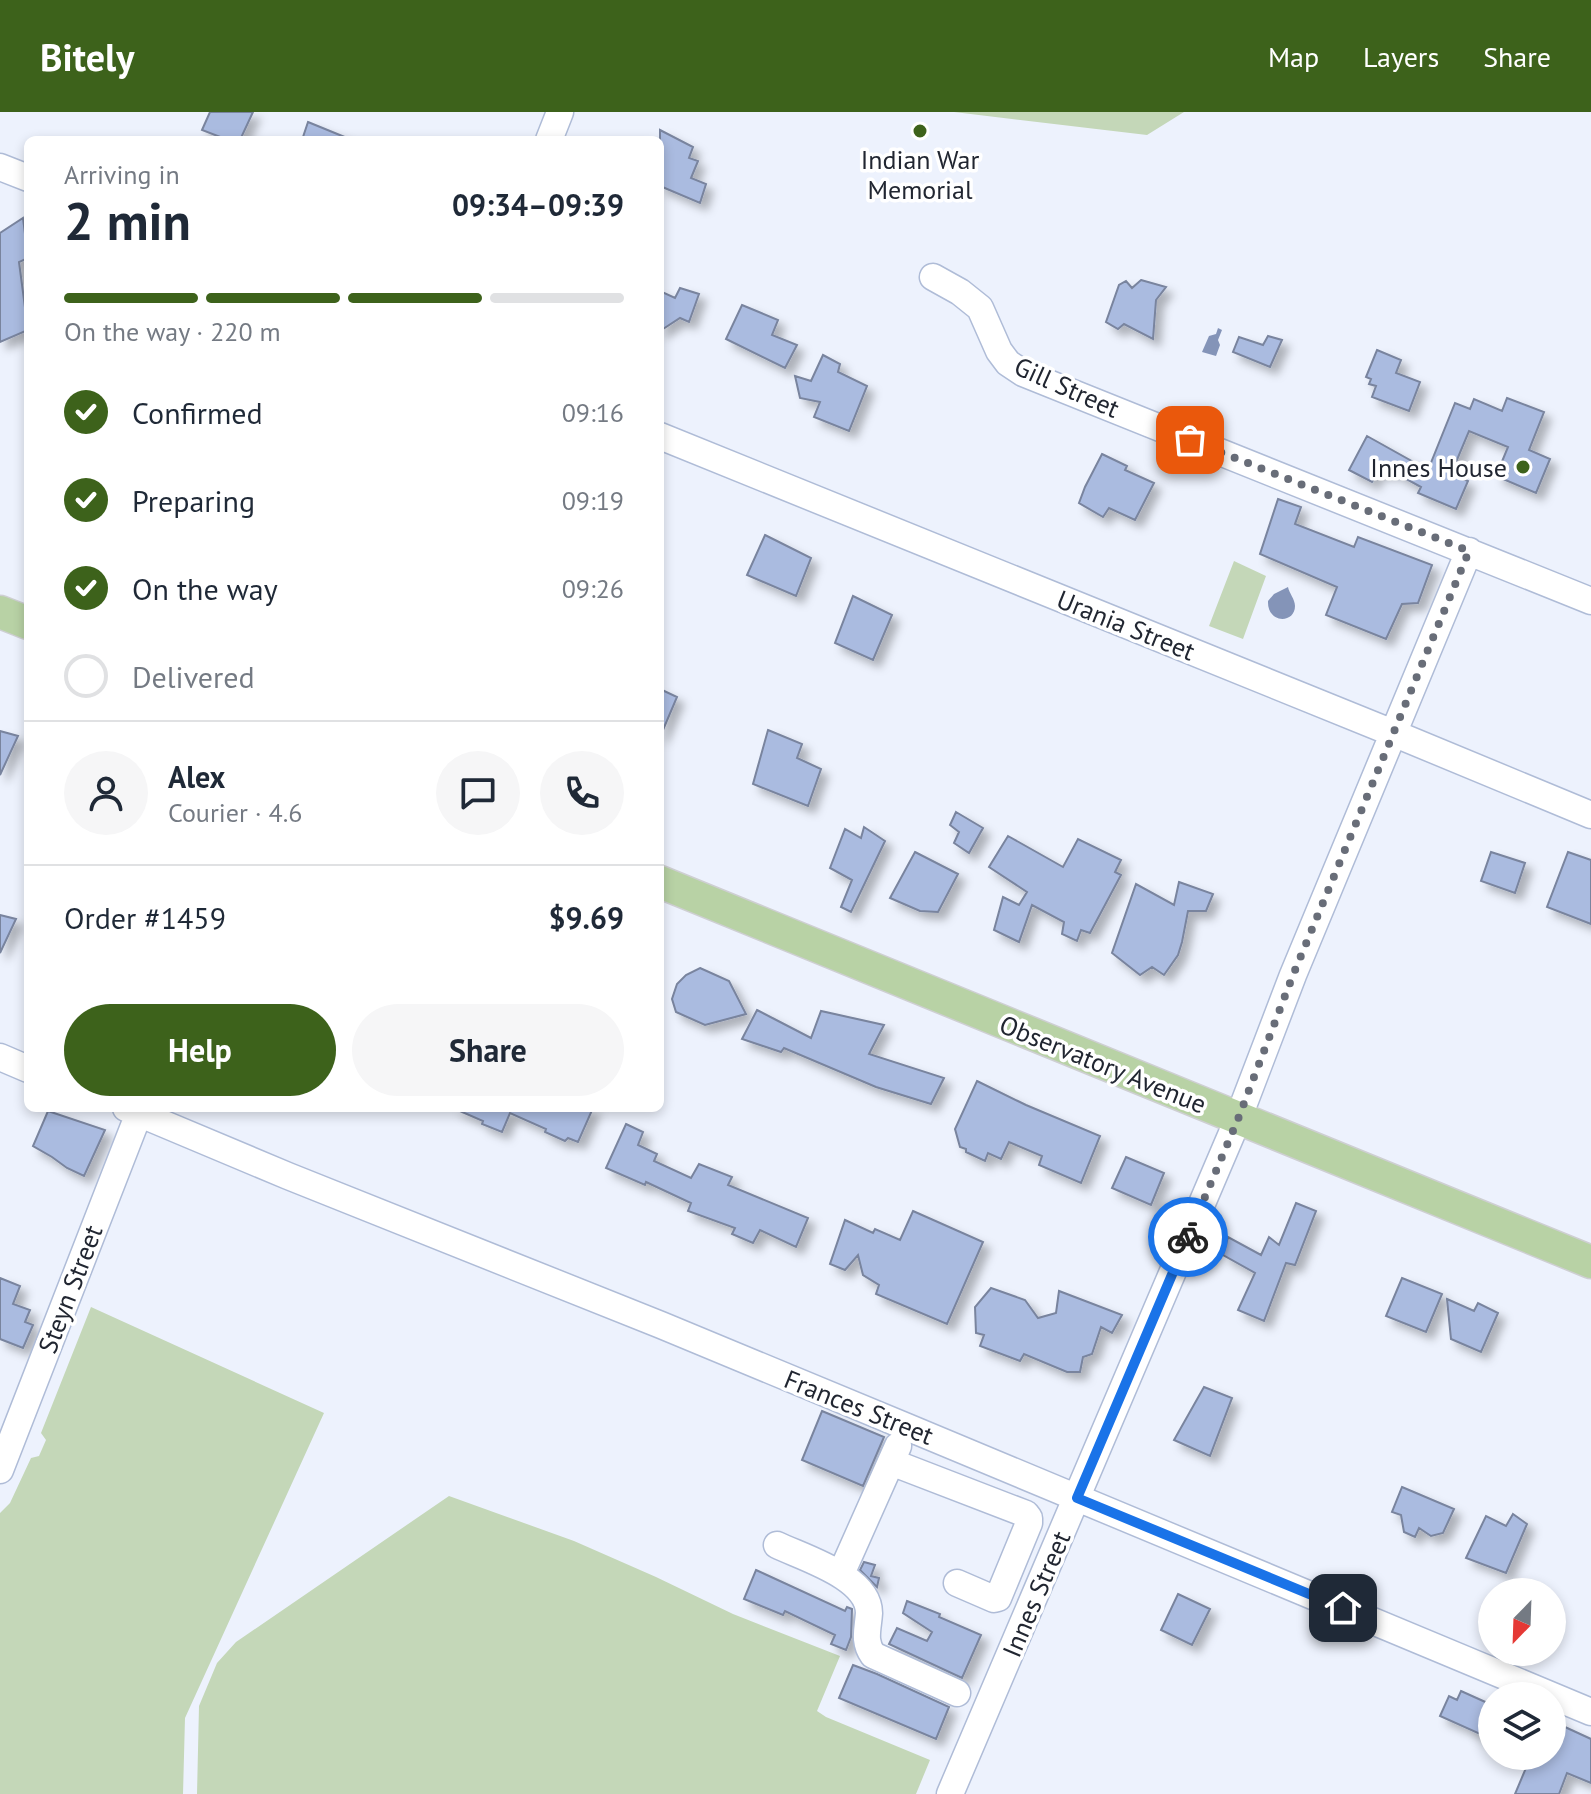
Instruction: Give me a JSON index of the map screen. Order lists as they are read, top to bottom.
{
  "streets": {
    "main road": ["Observatory Avenue"],
    "street": [
      "Gill Street",
      "Urania Street",
      "Steyn Street",
      "Frances Street",
      "Innes Street"
    ]
  },
  "crossings": [
    ["Gill Street", "Innes Street"],
    ["Urania Street", "Innes Street"],
    ["Observatory Avenue", "Innes Street"],
    ["Frances Street", "Innes Street"]
  ],
  "places": ["Indian War Memorial", "Innes House"],
  "north": "bottom left",
  "page": {
    "header": "Bitely",
    "nav": ["Map", "Layers", "Share"],
    "heading": ["2 min", "Arriving in", "09:34–09:39"],
    "panel": [
      "Alex",
      "Courier · 4.6",
      "Order #1459",
      "$9.69"
    ],
    "bar": "On the way · 220 m",
    "list": [
      ["Confirmed", "09:16"],
      ["Preparing", "09:19"],
      ["On the way", "09:26"],
      "Delivered"
    ],
    "buttons": ["Help", "Share"]
  }
}
